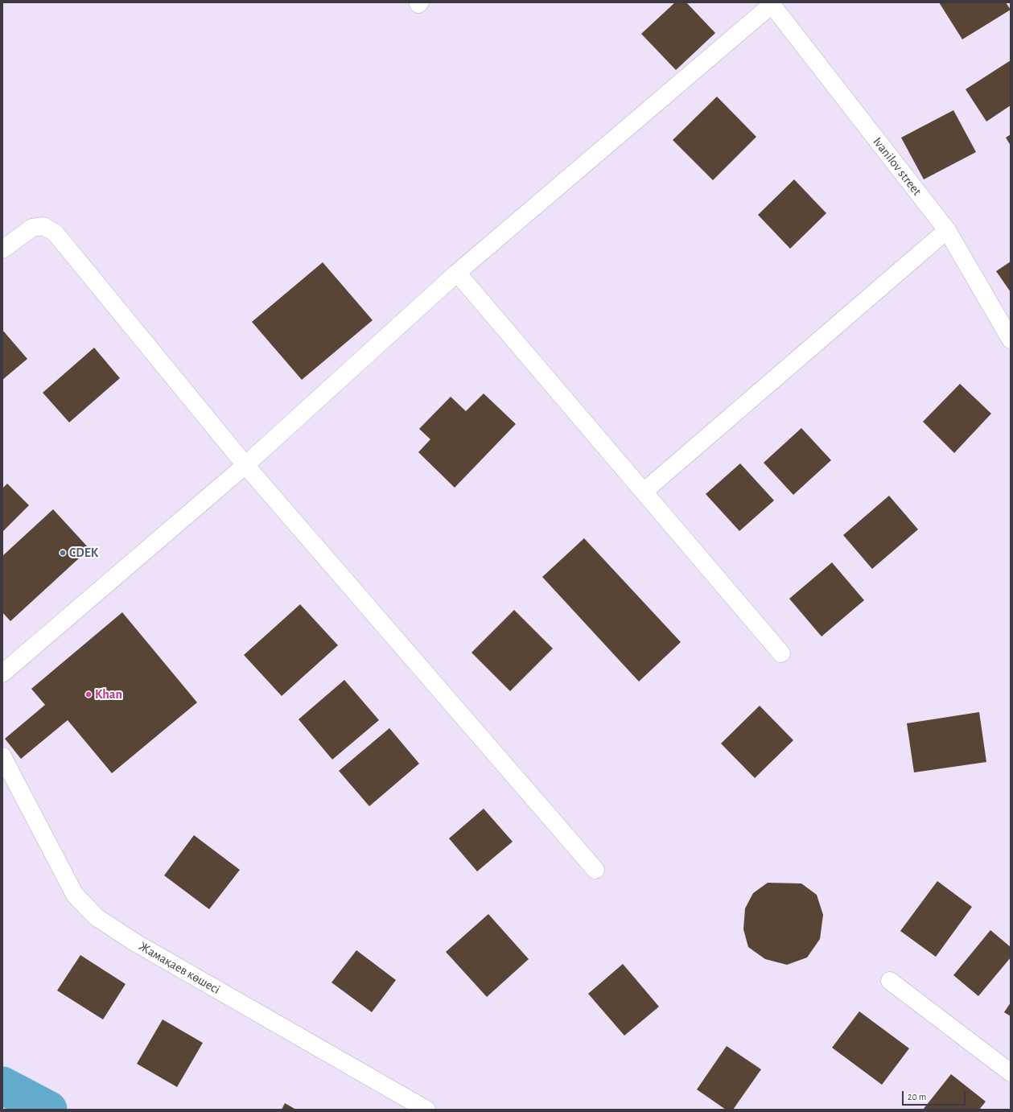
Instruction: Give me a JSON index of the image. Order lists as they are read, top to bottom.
{
  "streets": {
    "street": ["Ivanilov street", "Жамақаев көшесі"]
  },
  "places": ["CDEK", "Khan"],
  "scale_bar": "20 m"
}
